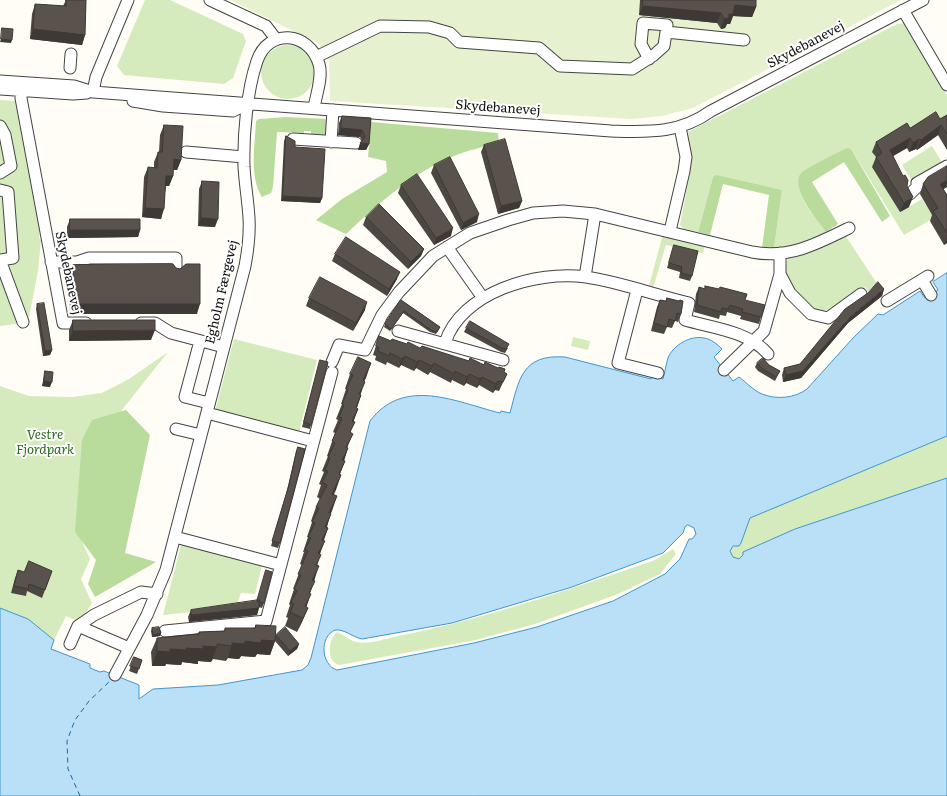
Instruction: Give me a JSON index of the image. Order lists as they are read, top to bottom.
{
  "streets": {
    "street": ["Skydebanevej", "Egholm Færgevej"]
  },
  "crossings": [
    ["Skydebanevej", "Egholm Færgevej"]
  ],
  "parks": ["Vestre Fjordpark"]
}
